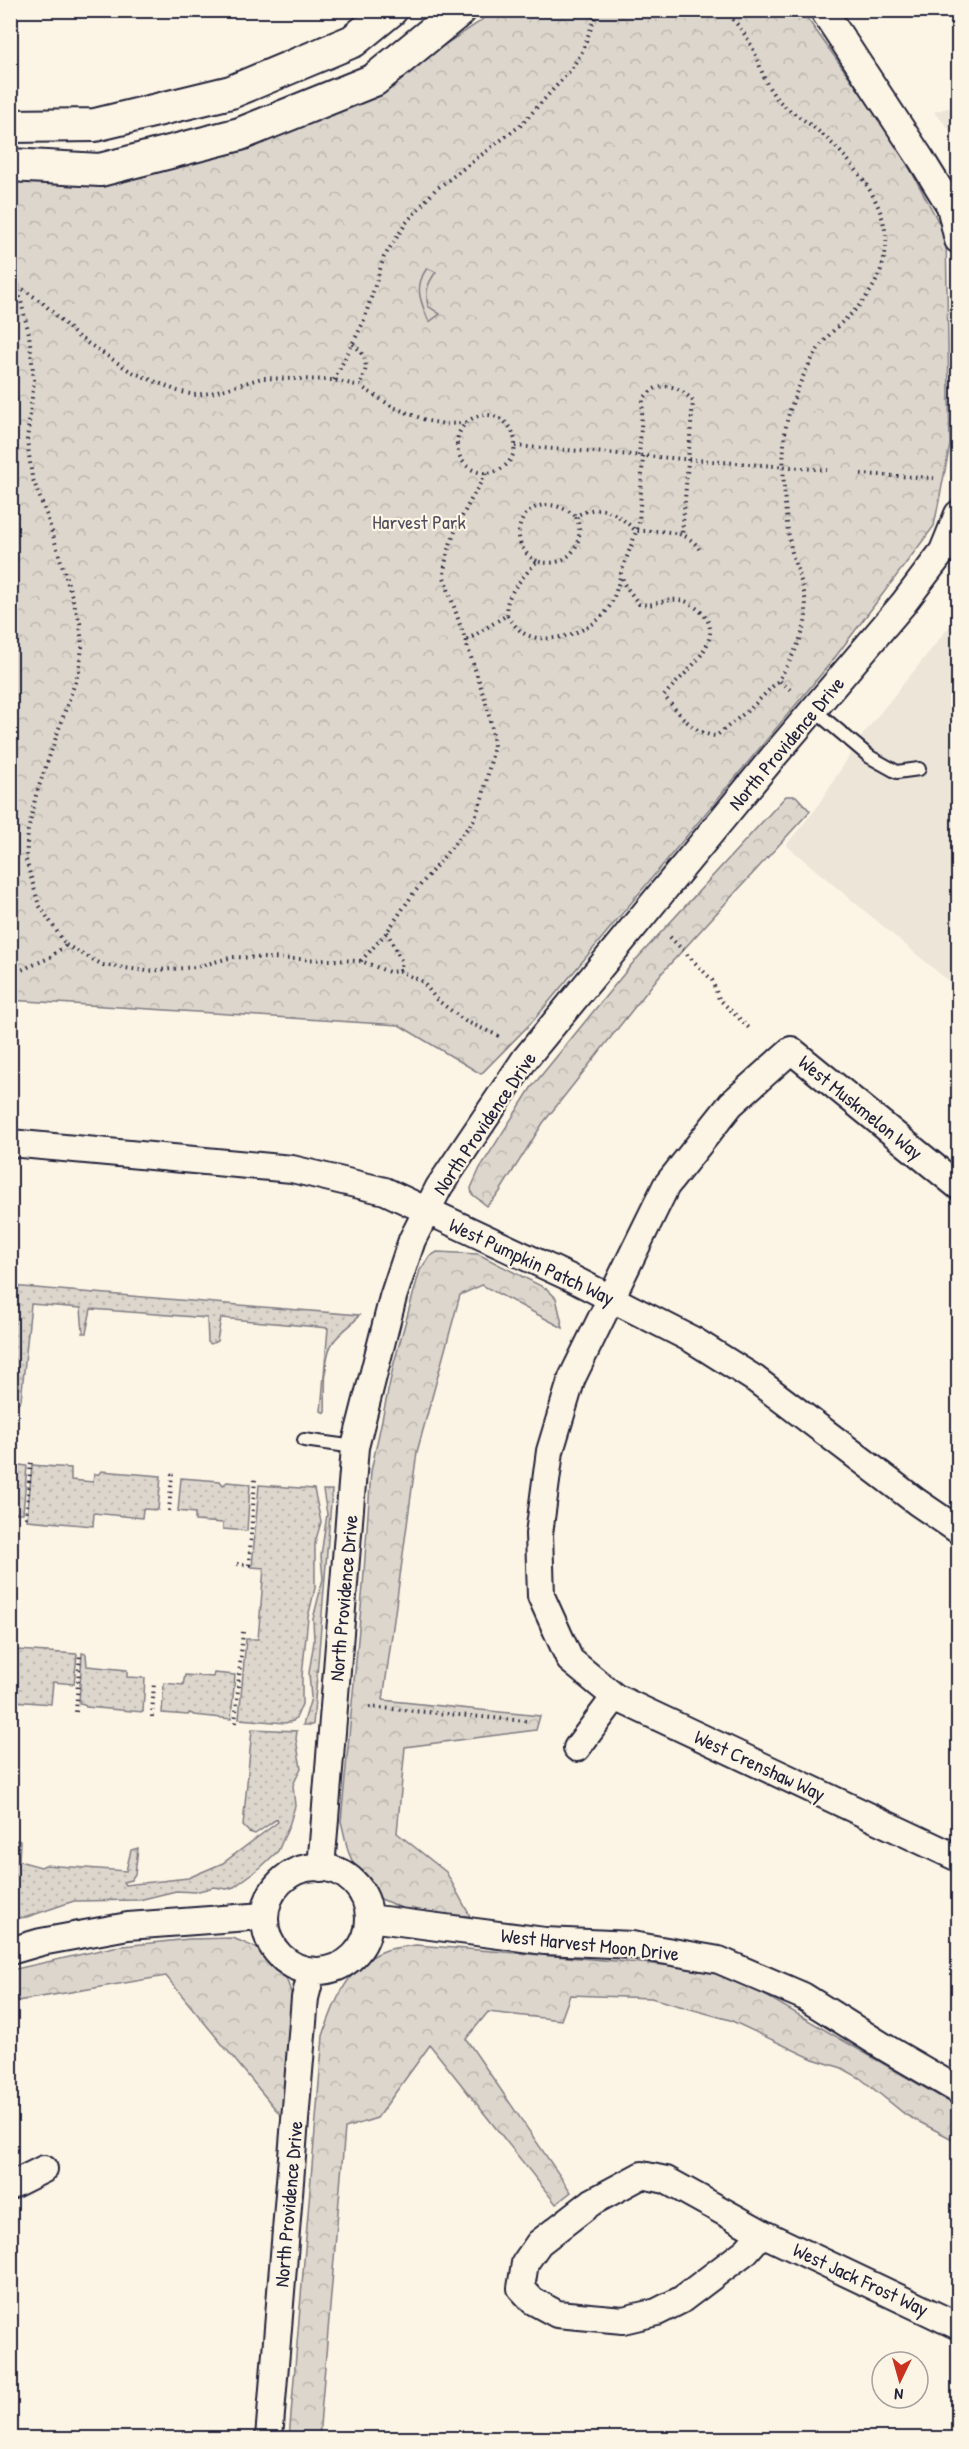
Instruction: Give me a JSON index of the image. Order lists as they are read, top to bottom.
{
  "streets": {
    "street": [
      "North Providence Drive",
      "West Muskmelon Way",
      "West Pumpkin Patch Way",
      "West Crenshaw Way",
      "West Harvest Moon Drive",
      "West Jack Frost Way"
    ]
  },
  "crossings": [
    ["North Providence Drive", "West Pumpkin Patch Way"],
    ["North Providence Drive", "West Harvest Moon Drive"],
    ["West Muskmelon Way", "West Pumpkin Patch Way"],
    ["West Muskmelon Way", "West Crenshaw Way"],
    ["West Pumpkin Patch Way", "West Crenshaw Way"]
  ],
  "parks": ["Harvest Park"],
  "north": "bottom"
}
